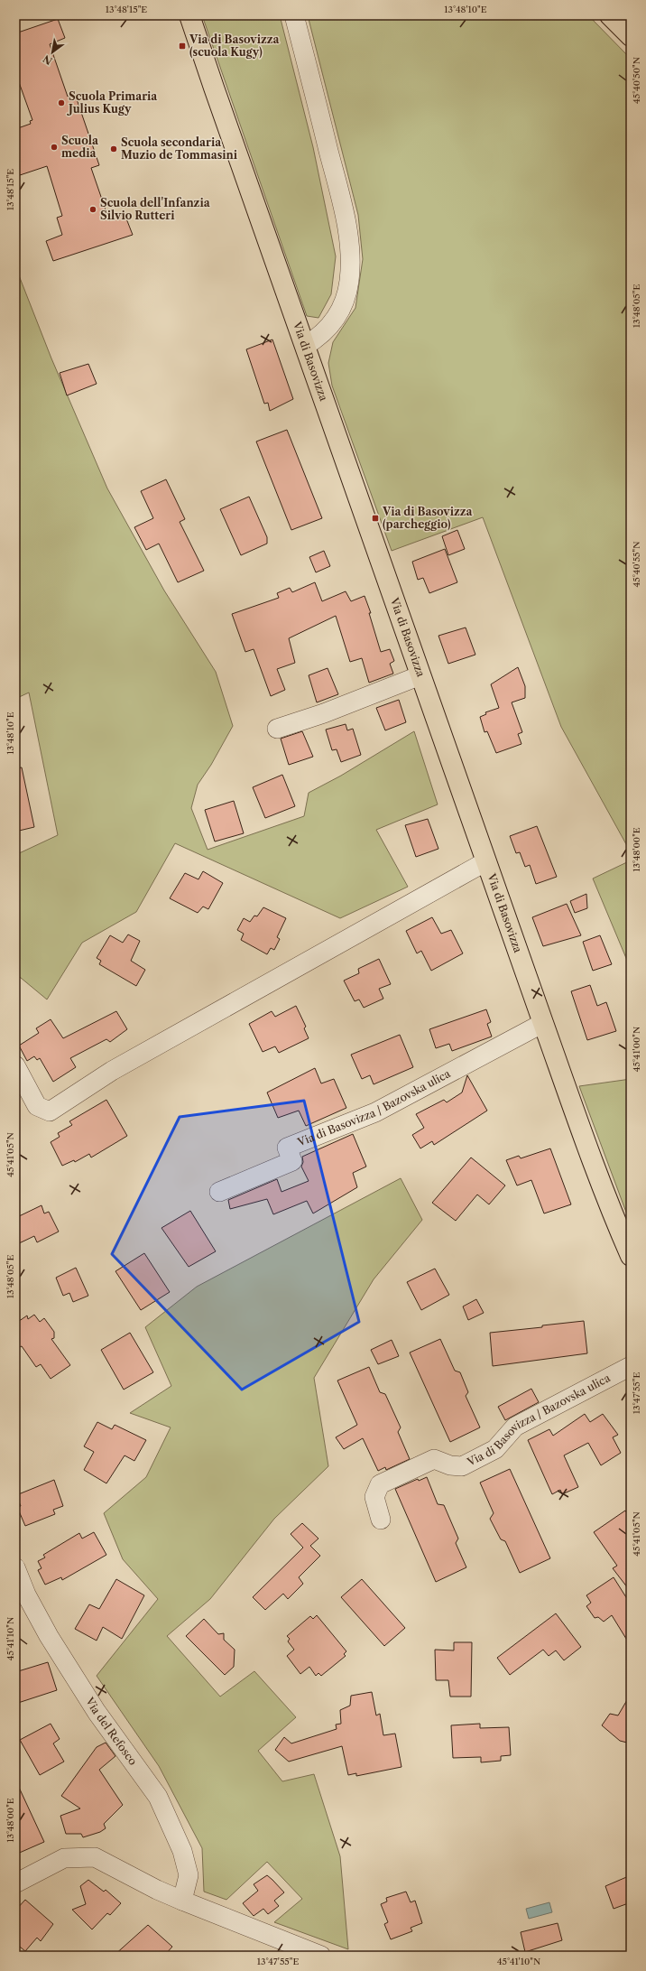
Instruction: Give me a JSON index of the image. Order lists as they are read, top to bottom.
{
  "streets": {
    "main road": ["Via di Basovizza"],
    "street": ["Via di Basovizza / Bazovska ulica", "Via del Refosco"]
  },
  "crossings": [
    ["Via di Basovizza", "Via di Basovizza / Bazovska ulica"]
  ],
  "places": {
    "transit": ["Via di Basovizza (scuola Kugy)", "Via di Basovizza (parcheggio)"],
    "other": [
      "Scuola Primaria Julius Kugy",
      "Scuola media",
      "Scuola secondaria Muzio de Tommasini",
      "Scuola dell'Infanzia Silvio Rutteri"
    ]
  },
  "north": "bottom left",
  "coordinates": [
    "13°48'15\"E",
    "13°48'10\"E",
    "45°40'50\"N",
    "13°48'05\"E",
    "45°40'55\"N",
    "13°48'00\"E",
    "45°41'00\"N",
    "45°41'05\"N",
    "13°47'55\"E",
    "45°41'10\"N"
  ]
}
